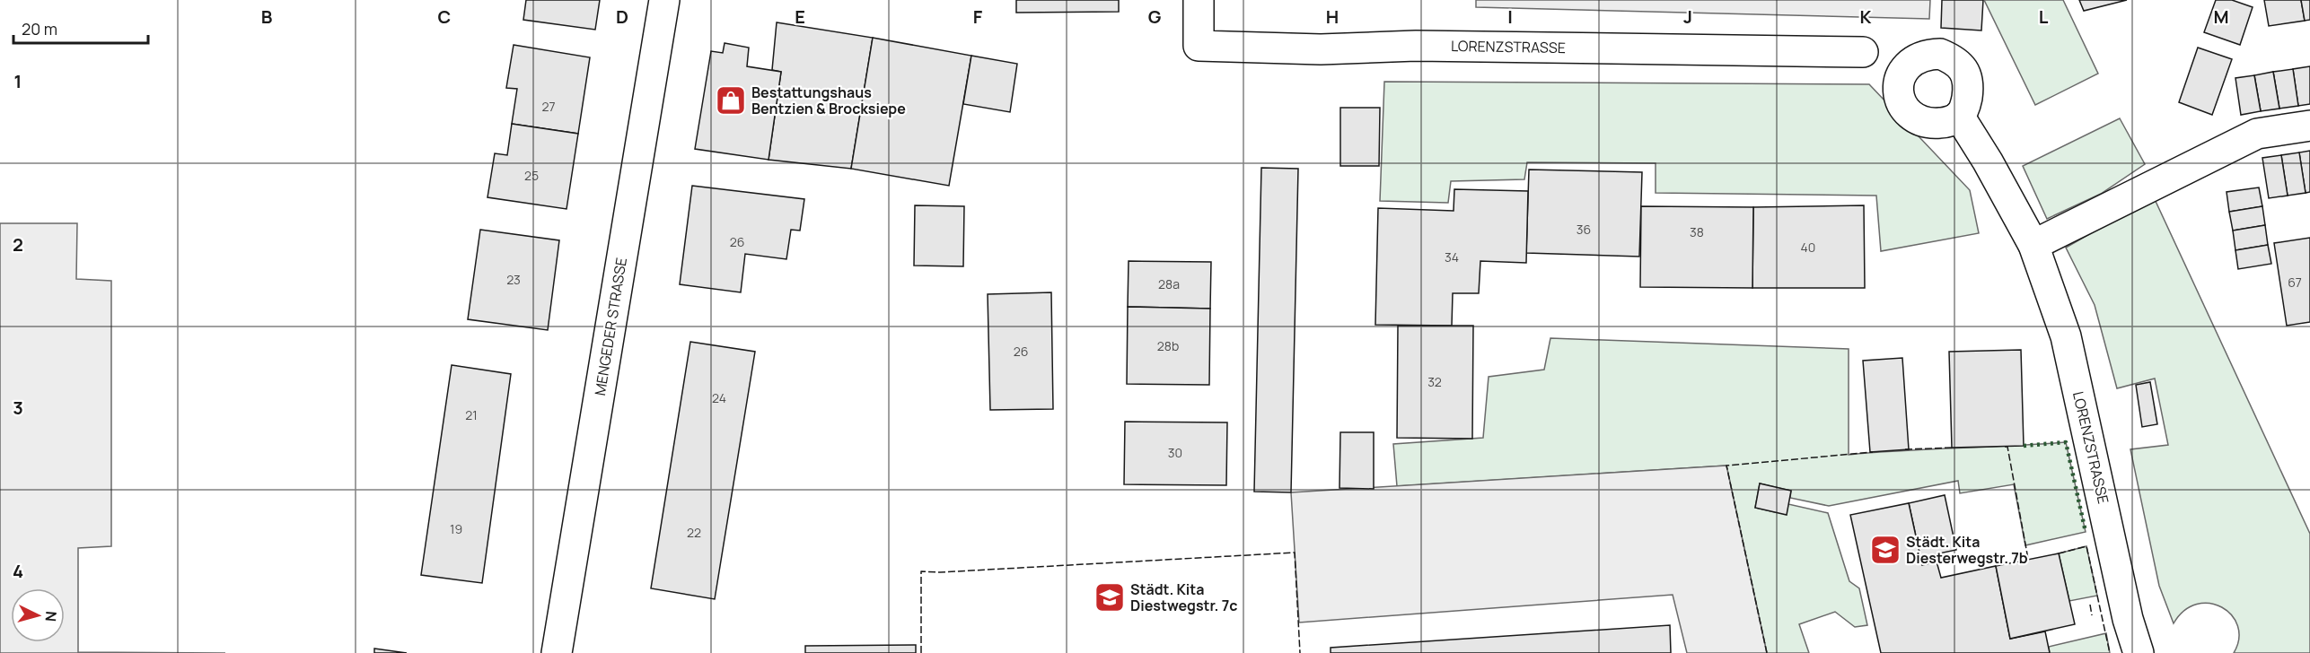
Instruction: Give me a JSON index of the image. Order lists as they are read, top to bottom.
{
  "streets": {
    "street": ["LORENZSTRASSE", "MENGEDER STRASSE"]
  },
  "places": {
    "shop": ["Bestattungshaus Bentzien & Brocksiepe"],
    "school or university": ["Städt. Kita Diesterwegstr. 7b", "Städt. Kita Diestwegstr. 7c"]
  },
  "house_numbers": [
    "27",
    "25",
    "36",
    "38",
    "26",
    "40",
    "34",
    "23",
    "67",
    "28a",
    "28b",
    "26",
    "32",
    "24",
    "21",
    "30",
    "19",
    "22"
  ],
  "scale_bar": "20 m",
  "north": "right",
  "grid": {
    "columns": [
      "B",
      "C",
      "D",
      "E",
      "F",
      "G",
      "H",
      "I",
      "J",
      "K",
      "L",
      "M"
    ],
    "rows": [
      "1",
      "2",
      "3",
      "4"
    ]
  }
}
